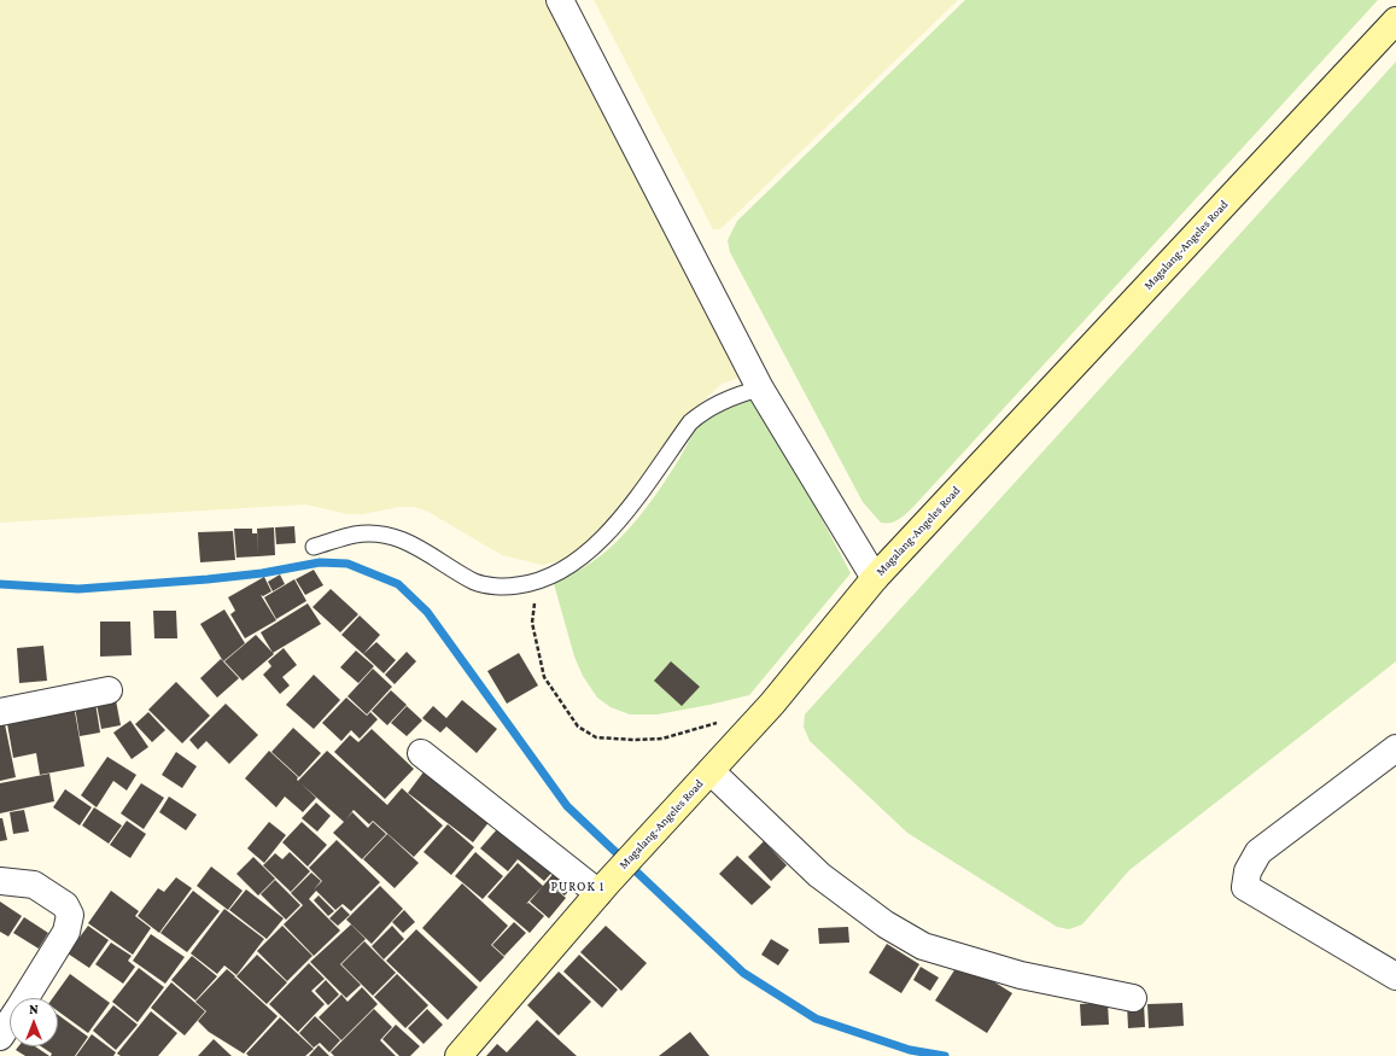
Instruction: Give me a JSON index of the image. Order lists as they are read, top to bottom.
{
  "streets": {
    "main road": ["Magalang-Angeles Road"]
  },
  "districts": ["PUROK 1"],
  "north": "top"
}
